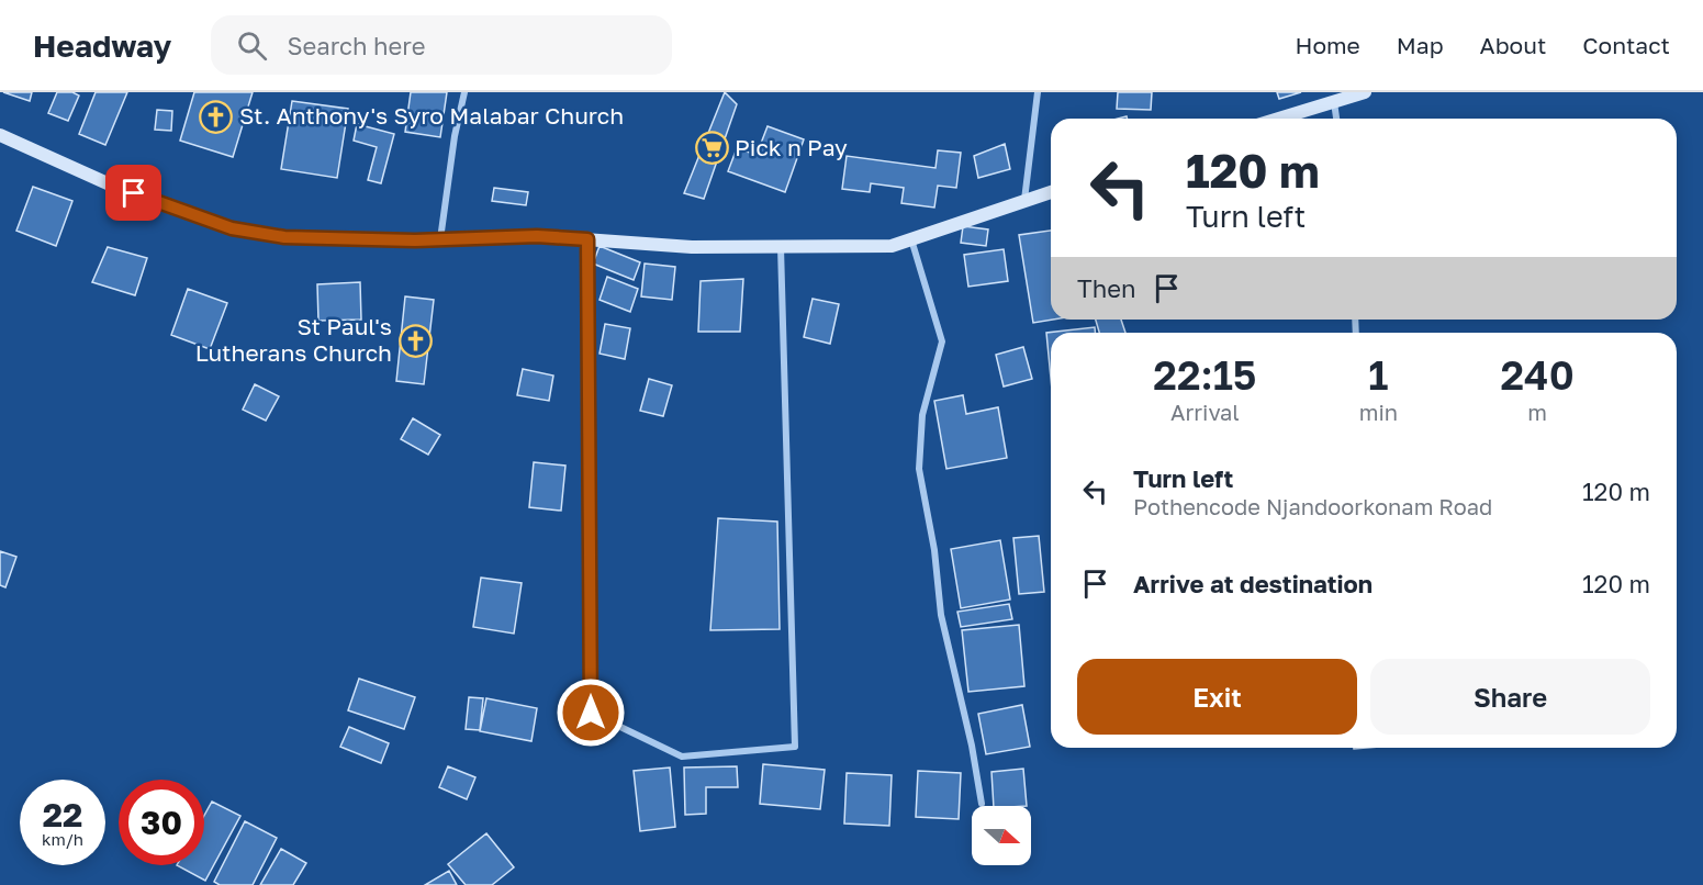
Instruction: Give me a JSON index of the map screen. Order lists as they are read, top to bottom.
{
  "places": {
    "church": ["St. Anthony's Syro Malabar Church", "St Paul's Lutherans Church"],
    "supermarket": ["Pick n Pay"]
  },
  "north": "right",
  "page": {
    "header": "Headway",
    "search": "Search here",
    "nav": [
      "Home",
      "Map",
      "About",
      "Contact"
    ],
    "turn": ["120 m", "Turn left"],
    "then": "Then",
    "eta": [
      "22:15",
      "Arrival",
      "1",
      "min",
      "240",
      "m"
    ],
    "list": [
      {
        "name": "Turn left",
        "note": "Pothencode Njandoorkonam Road",
        "value": "120 m"
      },
      {
        "name": "Arrive at destination",
        "value": "120 m"
      }
    ],
    "buttons": ["Exit", "Share"],
    "speed": "22 km/h",
    "limit": "30"
  }
}
